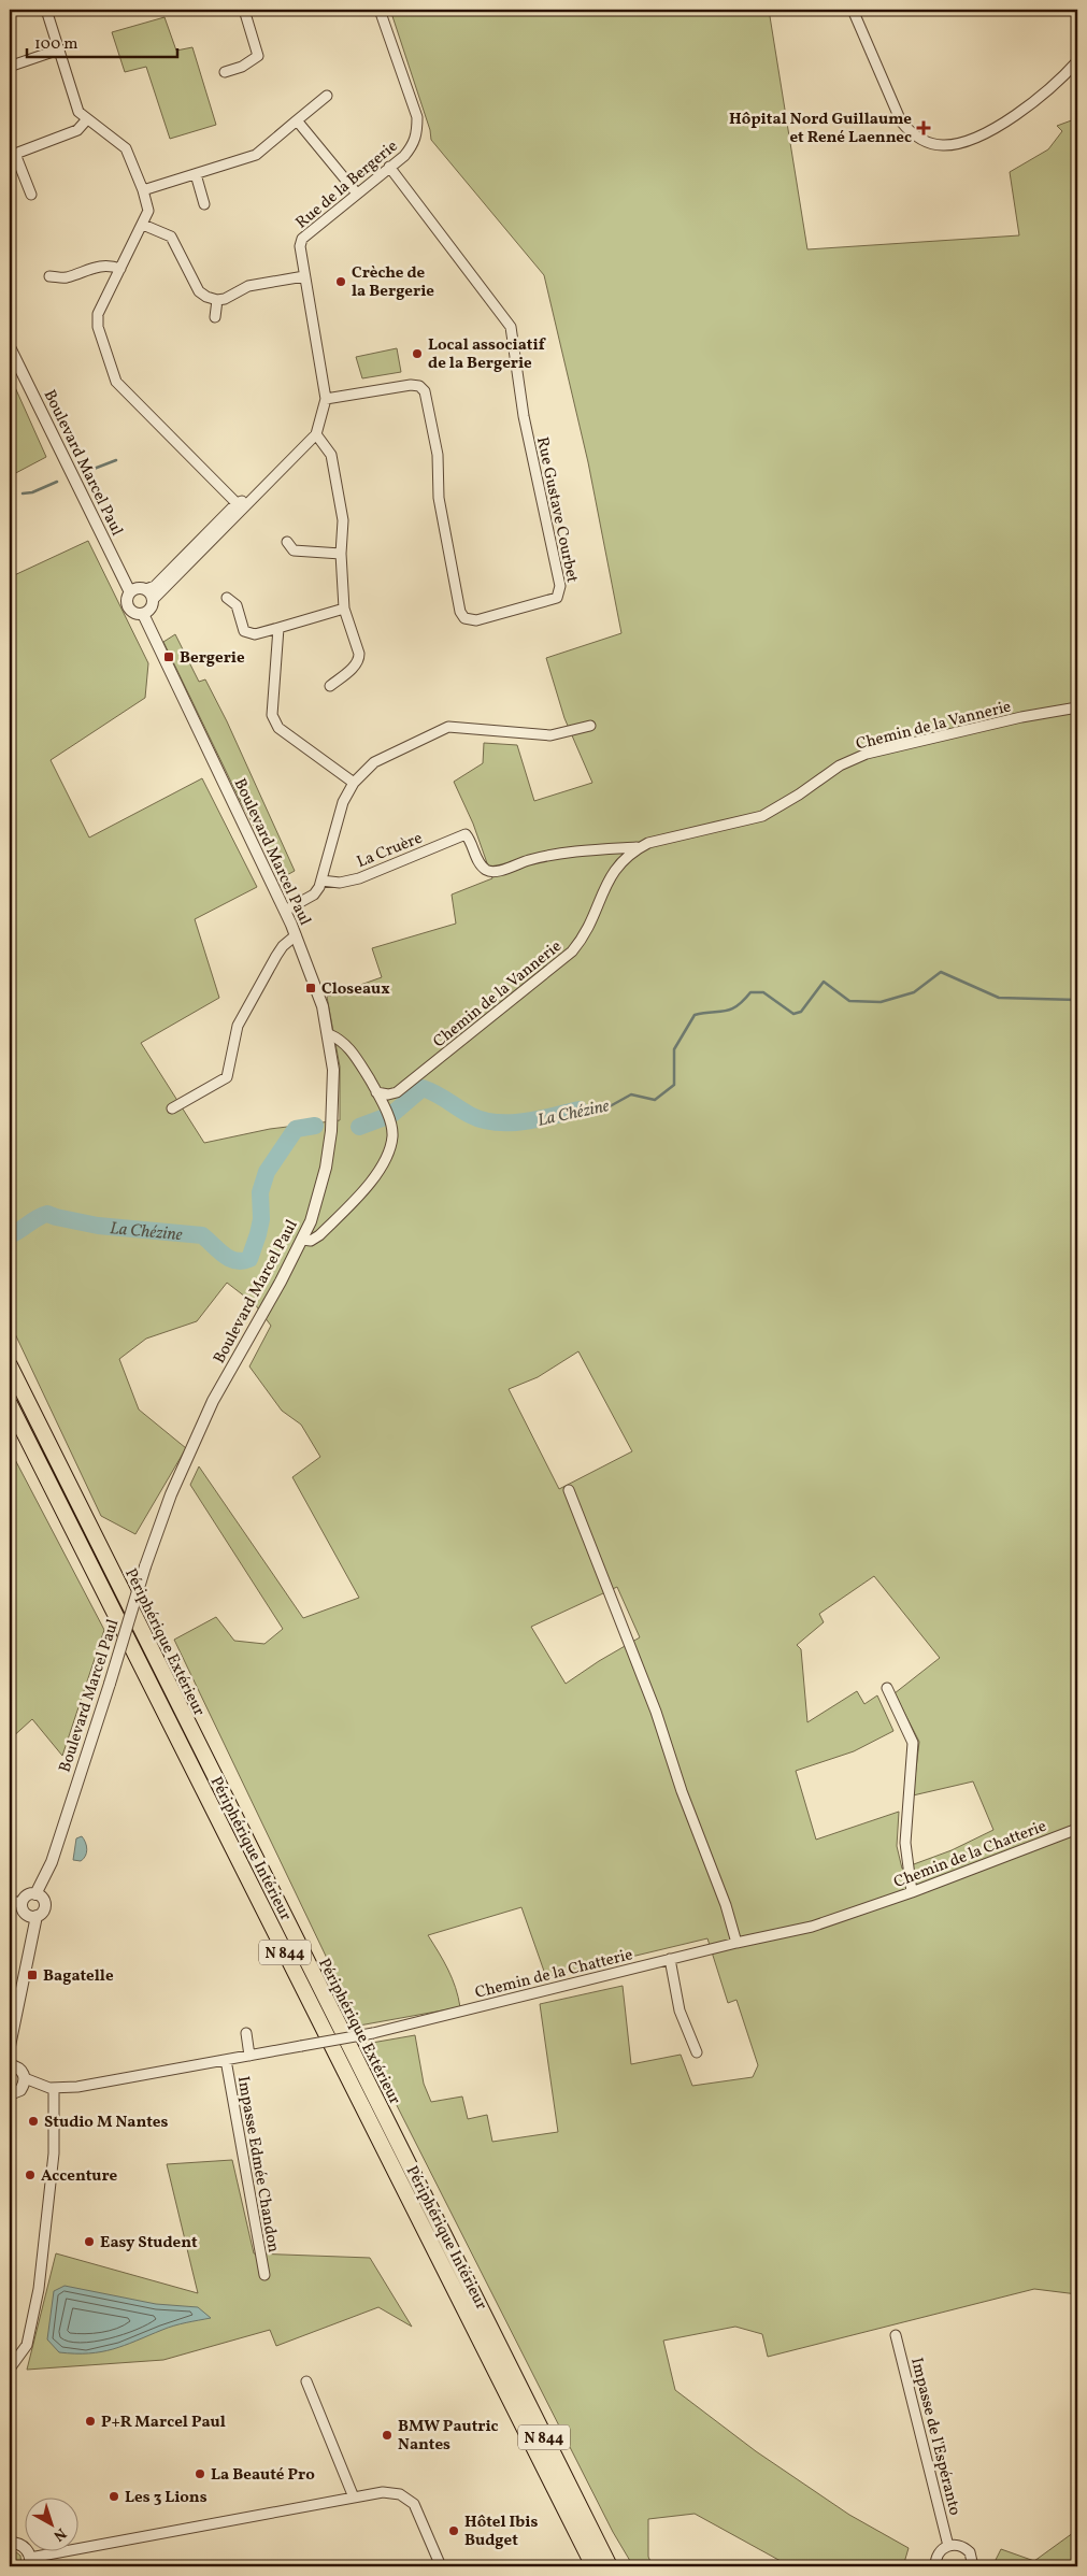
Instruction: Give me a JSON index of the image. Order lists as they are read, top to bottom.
{
  "streets": {
    "highway": ["Périphérique Extérieur", "Périphérique Intérieur", "N 844"],
    "street": [
      "Rue de la Bergerie",
      "Boulevard Marcel Paul",
      "Rue Gustave Courbet",
      "Chemin de la Vannerie",
      "La Cruère",
      "Chemin de la Chatterie",
      "Impasse Edmée Chandon",
      "Impasse de l'Espéranto"
    ]
  },
  "crossings": [
    ["Rue de la Bergerie", "Boulevard Marcel Paul"],
    ["Rue de la Bergerie", "Rue Gustave Courbet"],
    ["Chemin de la Vannerie", "La Cruère"],
    ["Chemin de la Chatterie", "Impasse Edmée Chandon"]
  ],
  "water": ["La Chézine"],
  "places": {
    "health": ["Hôpital Nord Guillaume et René Laennec"],
    "other": [
      "Crèche de la Bergerie",
      "Local associatif de la Bergerie",
      "Studio M Nantes",
      "Accenture",
      "Easy Student",
      "P+R Marcel Paul",
      "BMW Pautric Nantes",
      "La Beauté Pro",
      "Les 3 Lions",
      "Hôtel Ibis Budget"
    ],
    "transit": ["Bergerie", "Closeaux", "Bagatelle"]
  },
  "scale_bar": "100 m",
  "north": "bottom right"
}
